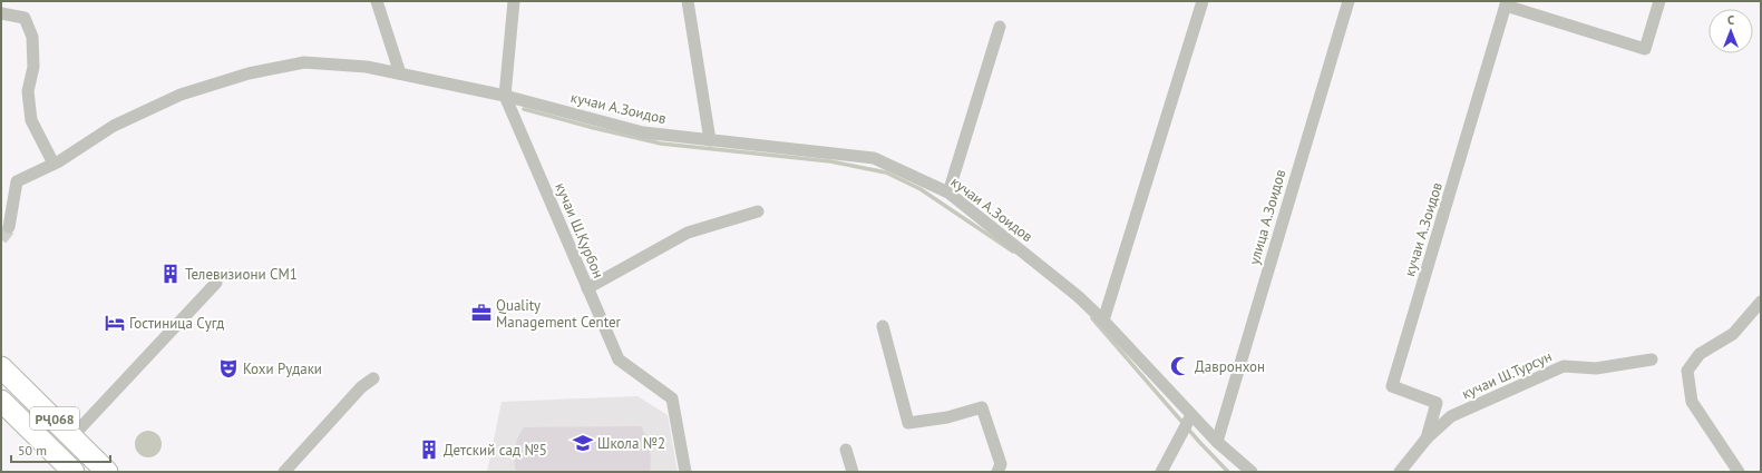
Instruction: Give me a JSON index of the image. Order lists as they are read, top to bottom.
{
  "streets": {
    "highway": ["РҶ068"],
    "street": [
      "кучаи А.Зоидов",
      "улица А.Зоидов",
      "кучаи Ш.Қурбон",
      "кучаи Ш.Турсун"
    ]
  },
  "crossings": [
    ["кучаи А.Зоидов", "улица А.Зоидов"],
    ["кучаи А.Зоидов", "кучаи Ш.Қурбон"],
    ["кучаи А.Зоидов", "кучаи Ш.Турсун"]
  ],
  "places": {
    "building": ["Телевизиони СМ1", "Детский сад №5"],
    "office": ["Quality Management Center"],
    "hotel": ["Гостиница Сугд"],
    "mosque": ["Давронхон"],
    "theatre": ["Кохи Рудаки"],
    "school or university": ["Школа №2"]
  },
  "scale_bar": "50 m",
  "north": "top"
}
